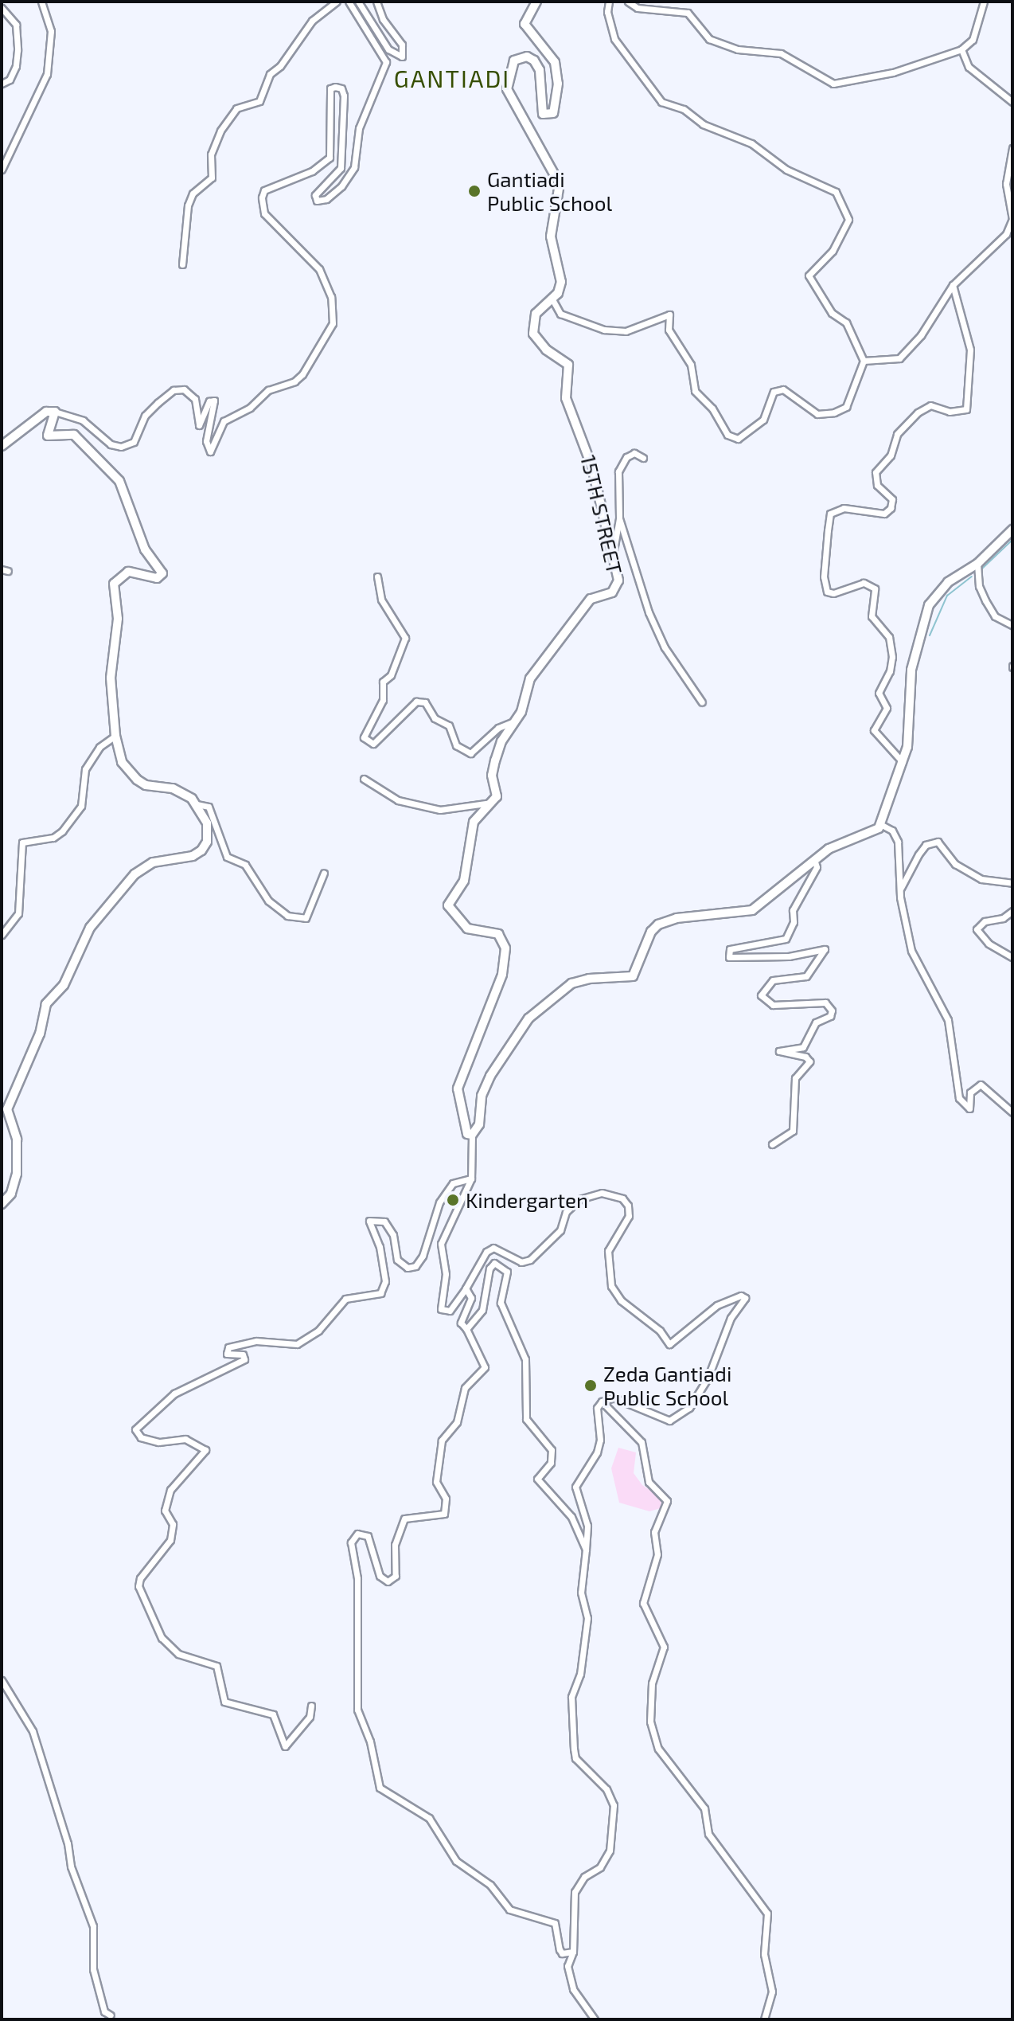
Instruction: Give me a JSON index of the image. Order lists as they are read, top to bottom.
{
  "streets": {
    "street": ["15TH STREET"]
  },
  "districts": ["GANTIADI"],
  "places": ["Gantiadi Public School", "Kindergarten", "Zeda Gantiadi Public School"]
}
